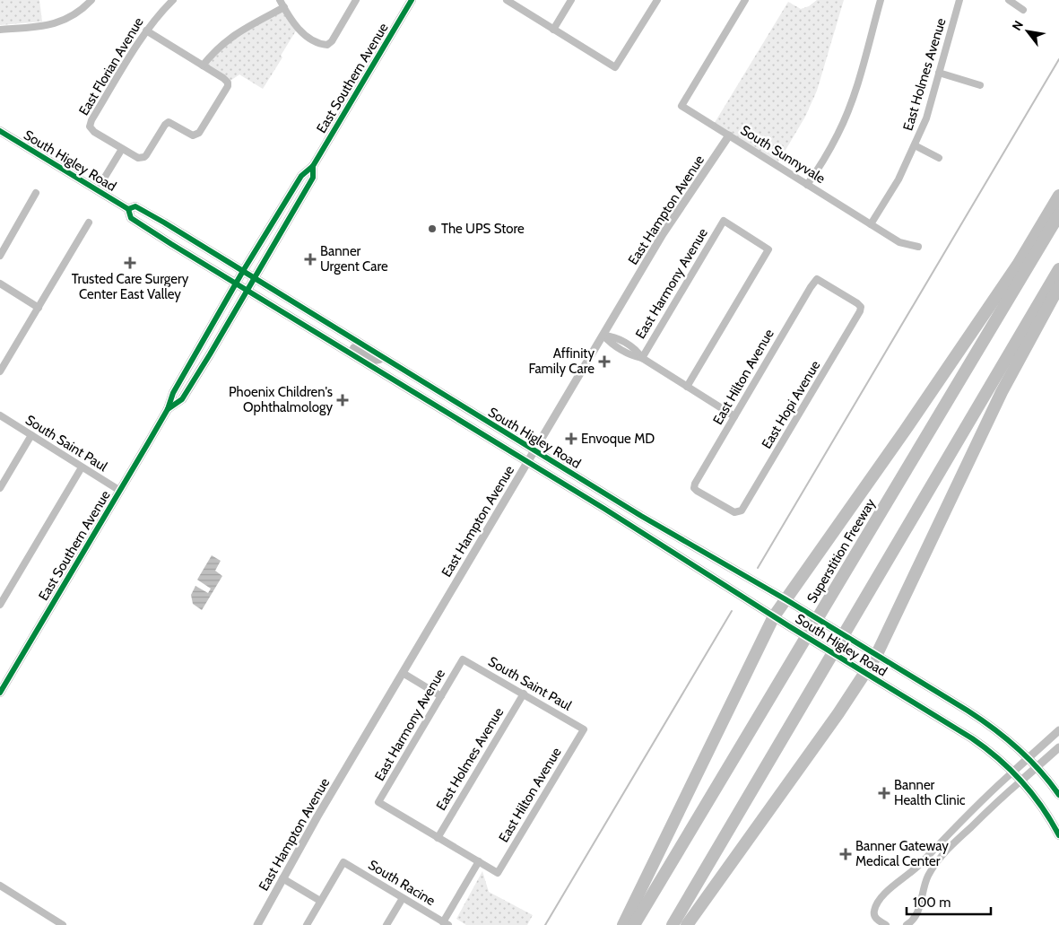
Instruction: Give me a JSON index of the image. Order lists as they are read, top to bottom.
{
  "streets": {
    "highway": ["Superstition Freeway"],
    "main road": ["East Southern Avenue", "South Higley Road"],
    "street": [
      "East Florian Avenue",
      "East Holmes Avenue",
      "South Sunnyvale",
      "East Hampton Avenue",
      "East Harmony Avenue",
      "East Hilton Avenue",
      "East Hopi Avenue",
      "South Saint Paul",
      "South Racine"
    ]
  },
  "crossings": [
    ["East Holmes Avenue", "South Sunnyvale"],
    ["East Holmes Avenue", "East Harmony Avenue"],
    ["East Holmes Avenue", "South Saint Paul"],
    ["East Southern Avenue", "South Higley Road"],
    ["East Southern Avenue", "South Saint Paul"],
    ["South Sunnyvale", "East Hampton Avenue"],
    ["South Higley Road", "East Hampton Avenue"],
    ["East Harmony Avenue", "South Saint Paul"],
    ["East Hilton Avenue", "East Hopi Avenue"],
    ["East Hilton Avenue", "South Saint Paul"]
  ],
  "places": {
    "other": ["The UPS Store"],
    "health": [
      "Banner Urgent Care",
      "Trusted Care Surgery Center East Valley",
      "Affinity Family Care",
      "Phoenix Children's Ophthalmology",
      "Envoque MD",
      "Banner Health Clinic",
      "Banner Gateway Medical Center"
    ]
  },
  "scale_bar": "100 m",
  "north": "top left"
}
